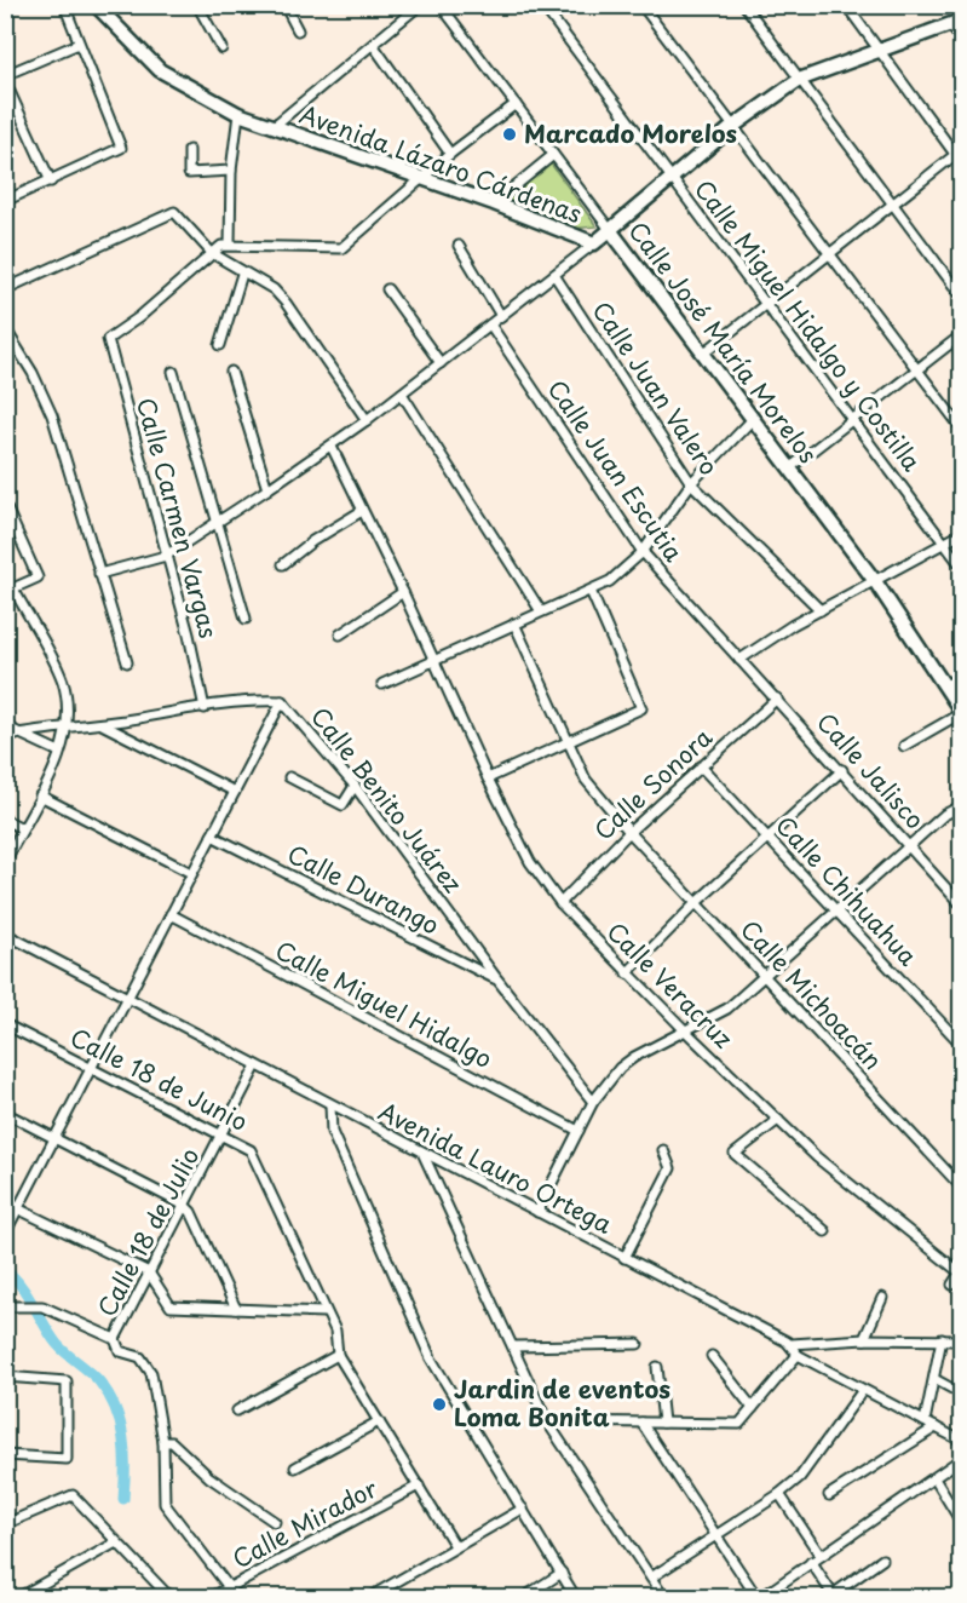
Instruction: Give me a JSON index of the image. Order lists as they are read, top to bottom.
{
  "streets": {
    "street": [
      "Avenida Lázaro Cárdenas",
      "Calle Miguel Hidalgo y Costilla",
      "Calle José María Morelos",
      "Calle Juan Valero",
      "Calle Juan Escutia",
      "Calle Carmen Vargas",
      "Calle Jalisco",
      "Calle Sonora",
      "Calle Benito Juárez",
      "Calle Durango",
      "Calle Chihuahua",
      "Calle Veracruz",
      "Calle Michoacán",
      "Calle Miguel Hidalgo",
      "Calle 18 de Junio",
      "Avenida Lauro Ortega",
      "Calle 18 de Julio",
      "Calle Mirador"
    ]
  },
  "crossings": [
    ["Avenida Lázaro Cárdenas", "Calle Miguel Hidalgo y Costilla"],
    ["Avenida Lázaro Cárdenas", "Calle José María Morelos"],
    ["Calle Juan Escutia", "Calle Jalisco"],
    ["Calle Juan Escutia", "Calle Sonora"],
    ["Calle Carmen Vargas", "Calle Benito Juárez"],
    ["Calle Jalisco", "Calle Sonora"],
    ["Calle Sonora", "Calle Chihuahua"],
    ["Calle Sonora", "Calle Veracruz"],
    ["Calle Sonora", "Calle Michoacán"],
    ["Calle Benito Juárez", "Calle Durango"],
    ["Calle 18 de Junio", "Calle 18 de Julio"],
    ["Avenida Lauro Ortega", "Calle 18 de Julio"]
  ],
  "places": ["Marcado Morelos", "Jardin de eventos Loma Bonita"]
}
